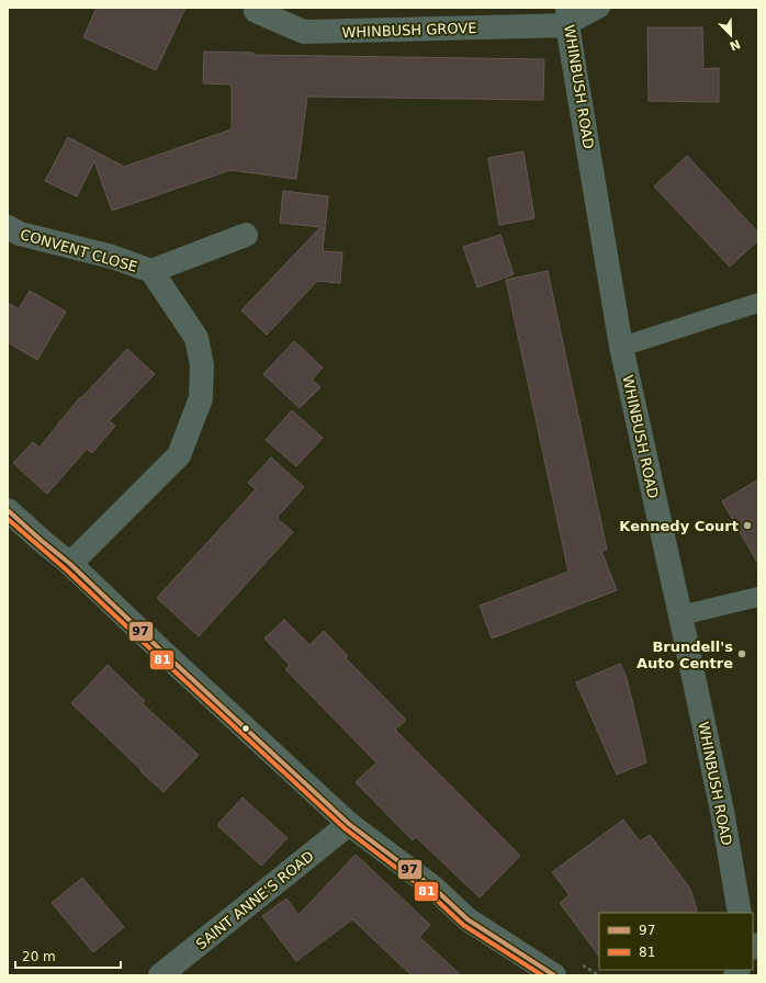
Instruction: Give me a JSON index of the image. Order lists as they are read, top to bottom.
{
  "streets": {
    "street": [
      "WHINBUSH GROVE",
      "WHINBUSH ROAD",
      "CONVENT CLOSE",
      "SAINT ANNE'S ROAD"
    ]
  },
  "crossings": [
    ["WHINBUSH GROVE", "WHINBUSH ROAD"]
  ],
  "places": ["Kennedy Court", "Brundell's Auto Centre"],
  "lines": ["transit line 97", "transit line 81"],
  "legend": ["97", "81"],
  "scale_bar": "20 m",
  "north": "bottom right"
}
